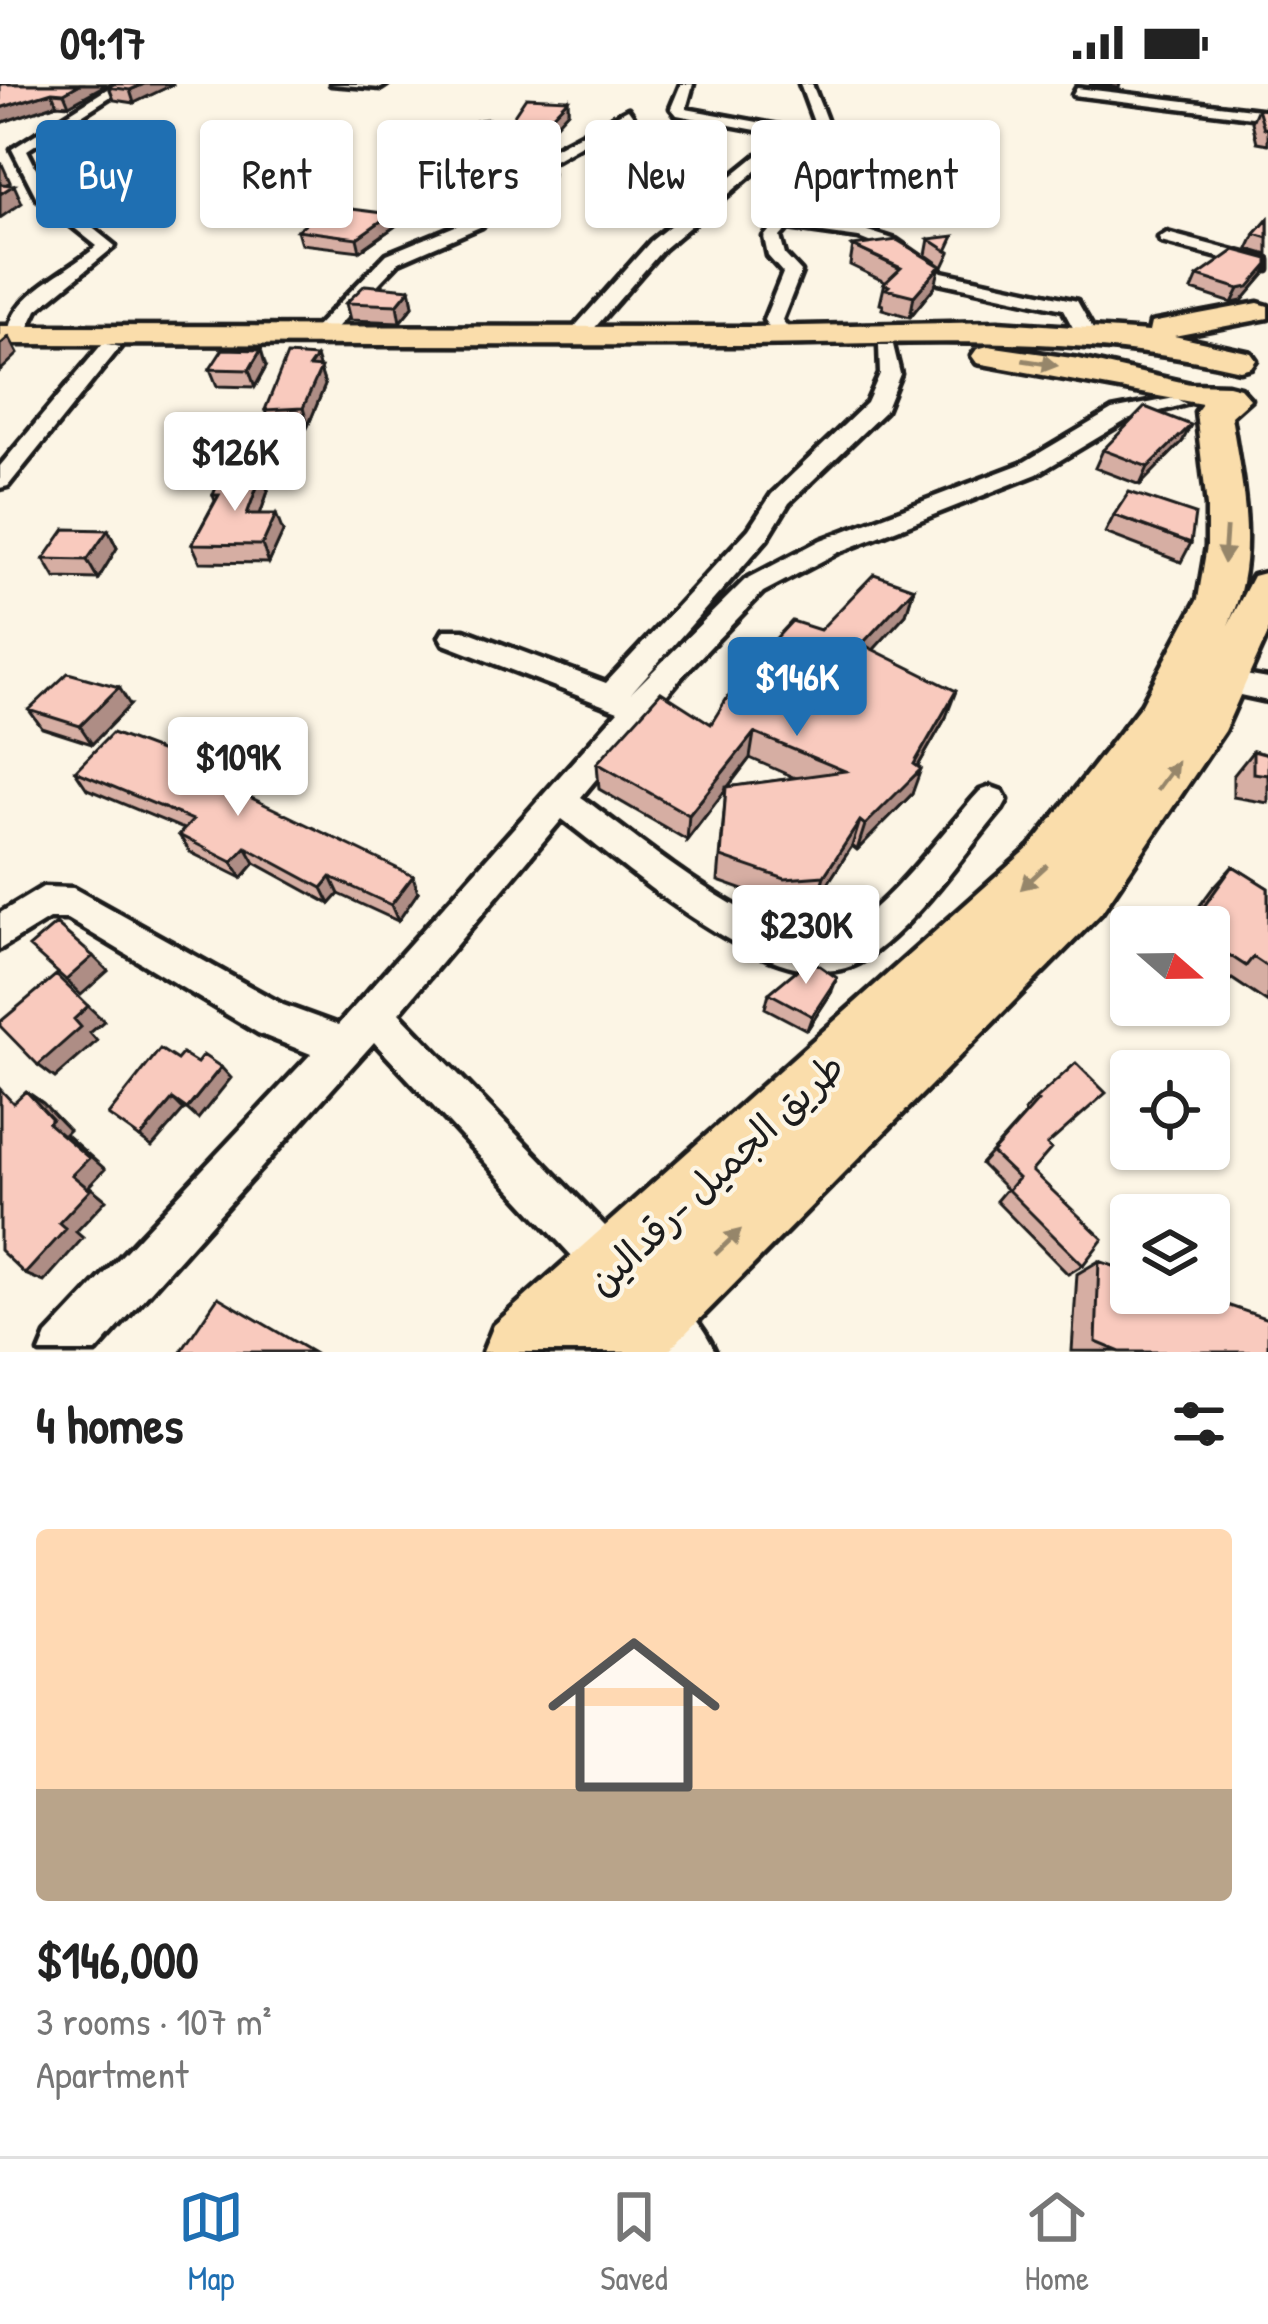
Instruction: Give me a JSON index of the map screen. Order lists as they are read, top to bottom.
{
  "streets": {
    "main road": ["طريق الجميل -رقدالين"]
  },
  "north": "right",
  "page": {
    "status": "09:17",
    "chip": [
      "Buy",
      "Rent",
      "Filters",
      "New",
      "Apartment"
    ],
    "price": [
      "$126K",
      "$146K",
      "$109K",
      "$230K"
    ],
    "heading": "4 homes",
    "list": [
      {
        "name": "$146,000",
        "note": "3 rooms · 107 m² · Apartment"
      }
    ],
    "tabs": ["Map", "Saved", "Home"]
  }
}
